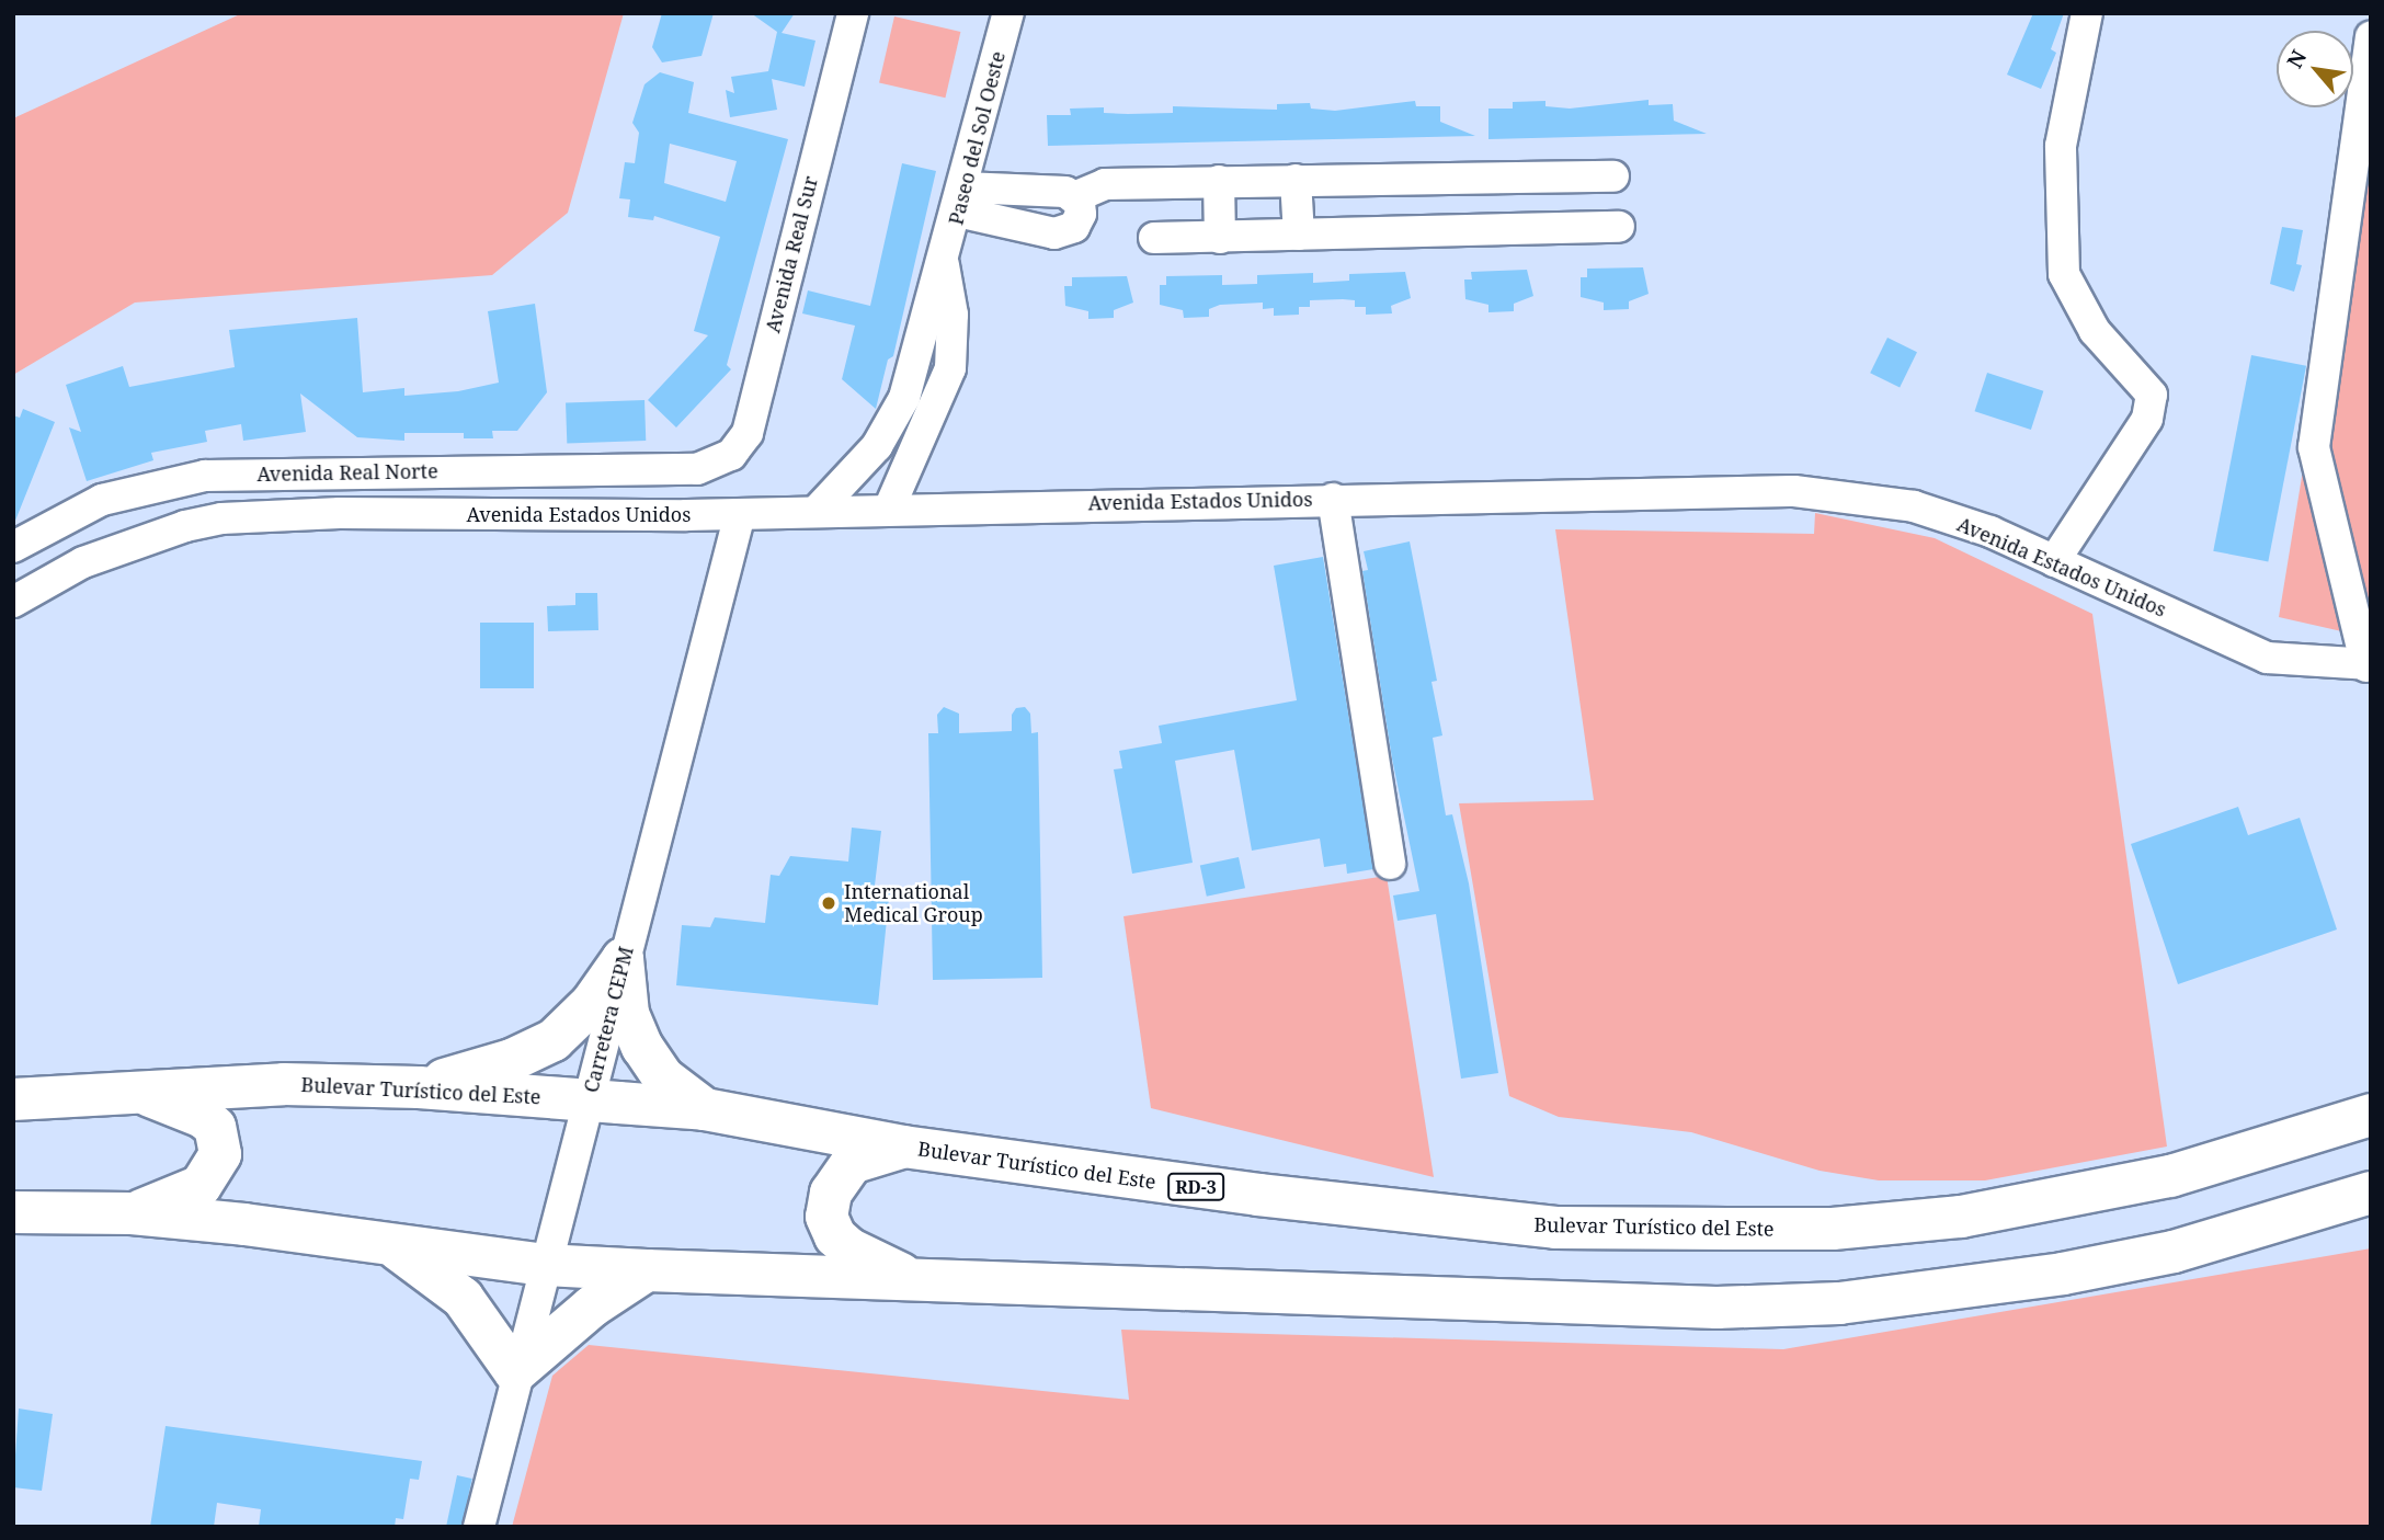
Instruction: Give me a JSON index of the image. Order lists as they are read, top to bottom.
{
  "streets": {
    "highway": ["Bulevar Turístico del Este", "RD-3"],
    "street": [
      "Paseo del Sol Oeste",
      "Avenida Real Sur",
      "Avenida Real Norte",
      "Avenida Estados Unidos",
      "Carretera CEPM"
    ]
  },
  "crossings": [
    ["Paseo del Sol Oeste", "Avenida Estados Unidos"],
    ["Avenida Real Sur", "Avenida Real Norte"],
    ["Avenida Estados Unidos", "Carretera CEPM"],
    ["Carretera CEPM", "Bulevar Turístico del Este"]
  ],
  "places": ["International Medical Group"],
  "north": "top left"
}
